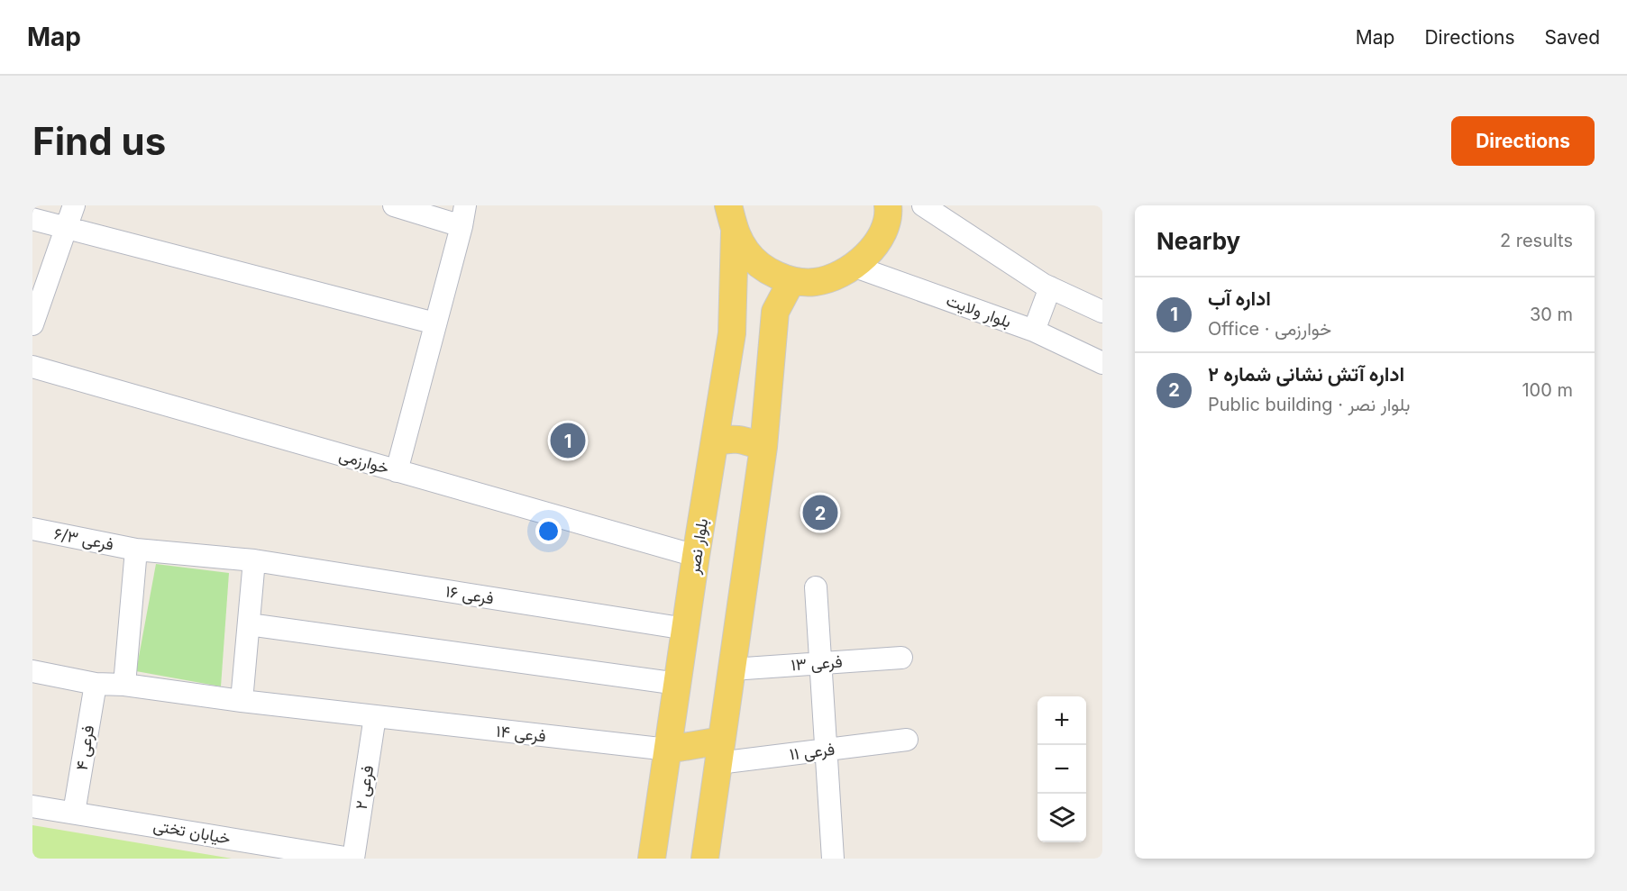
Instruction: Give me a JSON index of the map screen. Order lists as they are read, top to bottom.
{
  "streets": {
    "main road": ["بلوار نصر"],
    "street": [
      "بلوار ولایت",
      "خوارزمی",
      "فرعی ۶/۳",
      "فرعی ۱۶",
      "فرعی ۱۳",
      "فرعی ۱۴",
      "فرعی ۴",
      "فرعی ۱۱",
      "فرعی ۲",
      "خیابان تختی"
    ]
  },
  "crossings": [
    ["خوارزمی", "بلوار نصر"],
    ["فرعی ۶/۳", "فرعی ۱۶"],
    ["بلوار نصر", "فرعی ۱۶"],
    ["بلوار نصر", "فرعی ۱۴"],
    ["فرعی ۱۴", "فرعی ۴"],
    ["فرعی ۱۴", "فرعی ۲"],
    ["فرعی ۴", "خیابان تختی"],
    ["فرعی ۲", "خیابان تختی"]
  ],
  "page": {
    "header": "Map",
    "nav": ["Map", "Directions", "Saved"],
    "buttons": "Directions",
    "title": "Find us",
    "heading": ["Nearby", "2 results"],
    "list": [
      {
        "mark": "1",
        "name": "اداره آب",
        "note": "Office · خوارزمی",
        "value": "30 m"
      },
      {
        "mark": "2",
        "name": "اداره آتش نشانی شماره ۲",
        "note": "Public building · بلوار نصر",
        "value": "100 m"
      }
    ],
    "pins": ["1", "2"],
    "map_buttons": ["+", "−"]
  }
}
